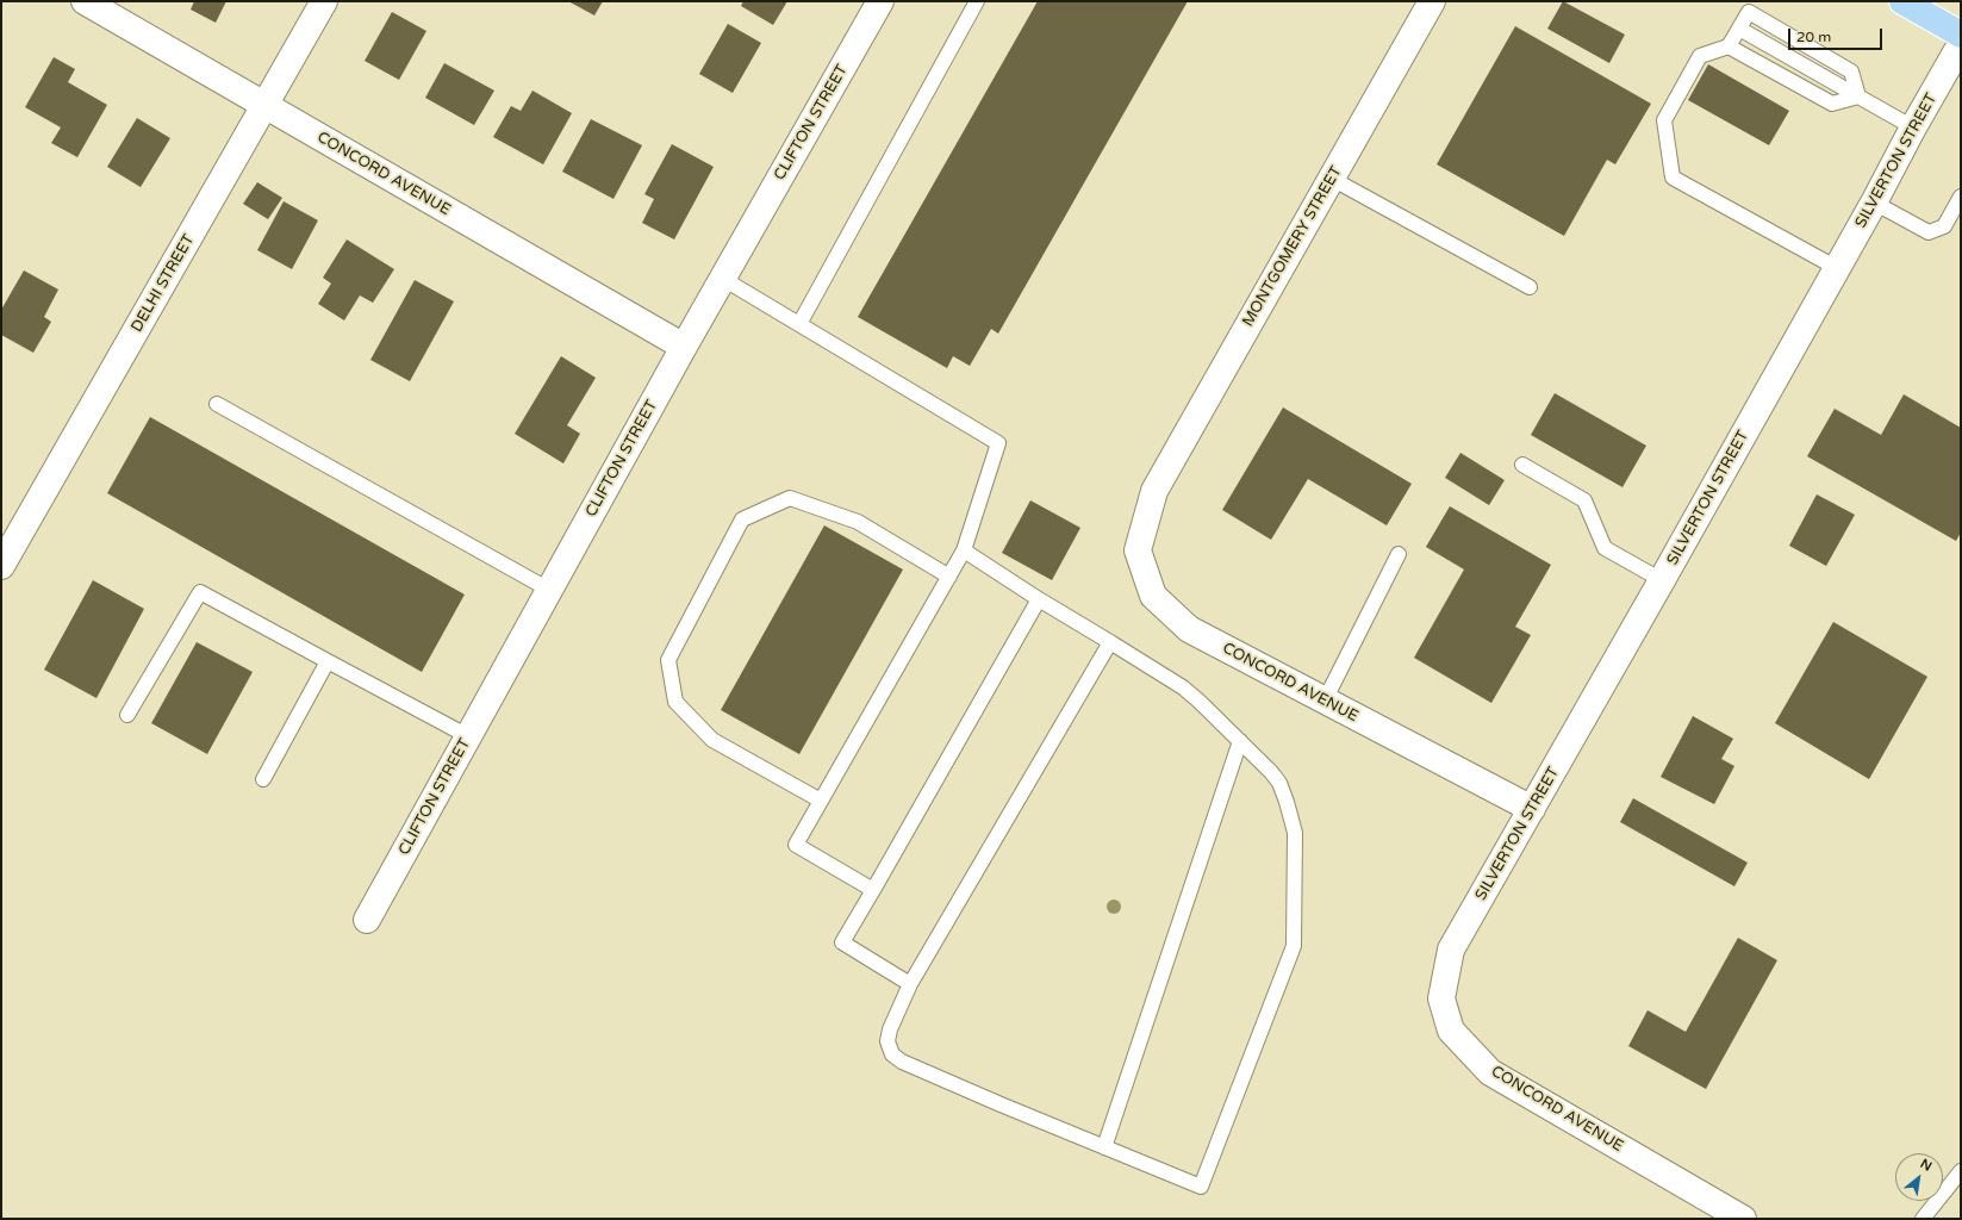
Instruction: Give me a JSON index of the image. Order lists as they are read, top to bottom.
{
  "streets": {
    "street": [
      "CLIFTON STREET",
      "SILVERTON STREET",
      "CONCORD AVENUE",
      "MONTGOMERY STREET",
      "DELHI STREET"
    ]
  },
  "crossings": [
    ["CLIFTON STREET", "CONCORD AVENUE"],
    ["SILVERTON STREET", "CONCORD AVENUE"],
    ["CONCORD AVENUE", "MONTGOMERY STREET"],
    ["CONCORD AVENUE", "DELHI STREET"]
  ],
  "scale_bar": "20 m",
  "north": "top right"
}
